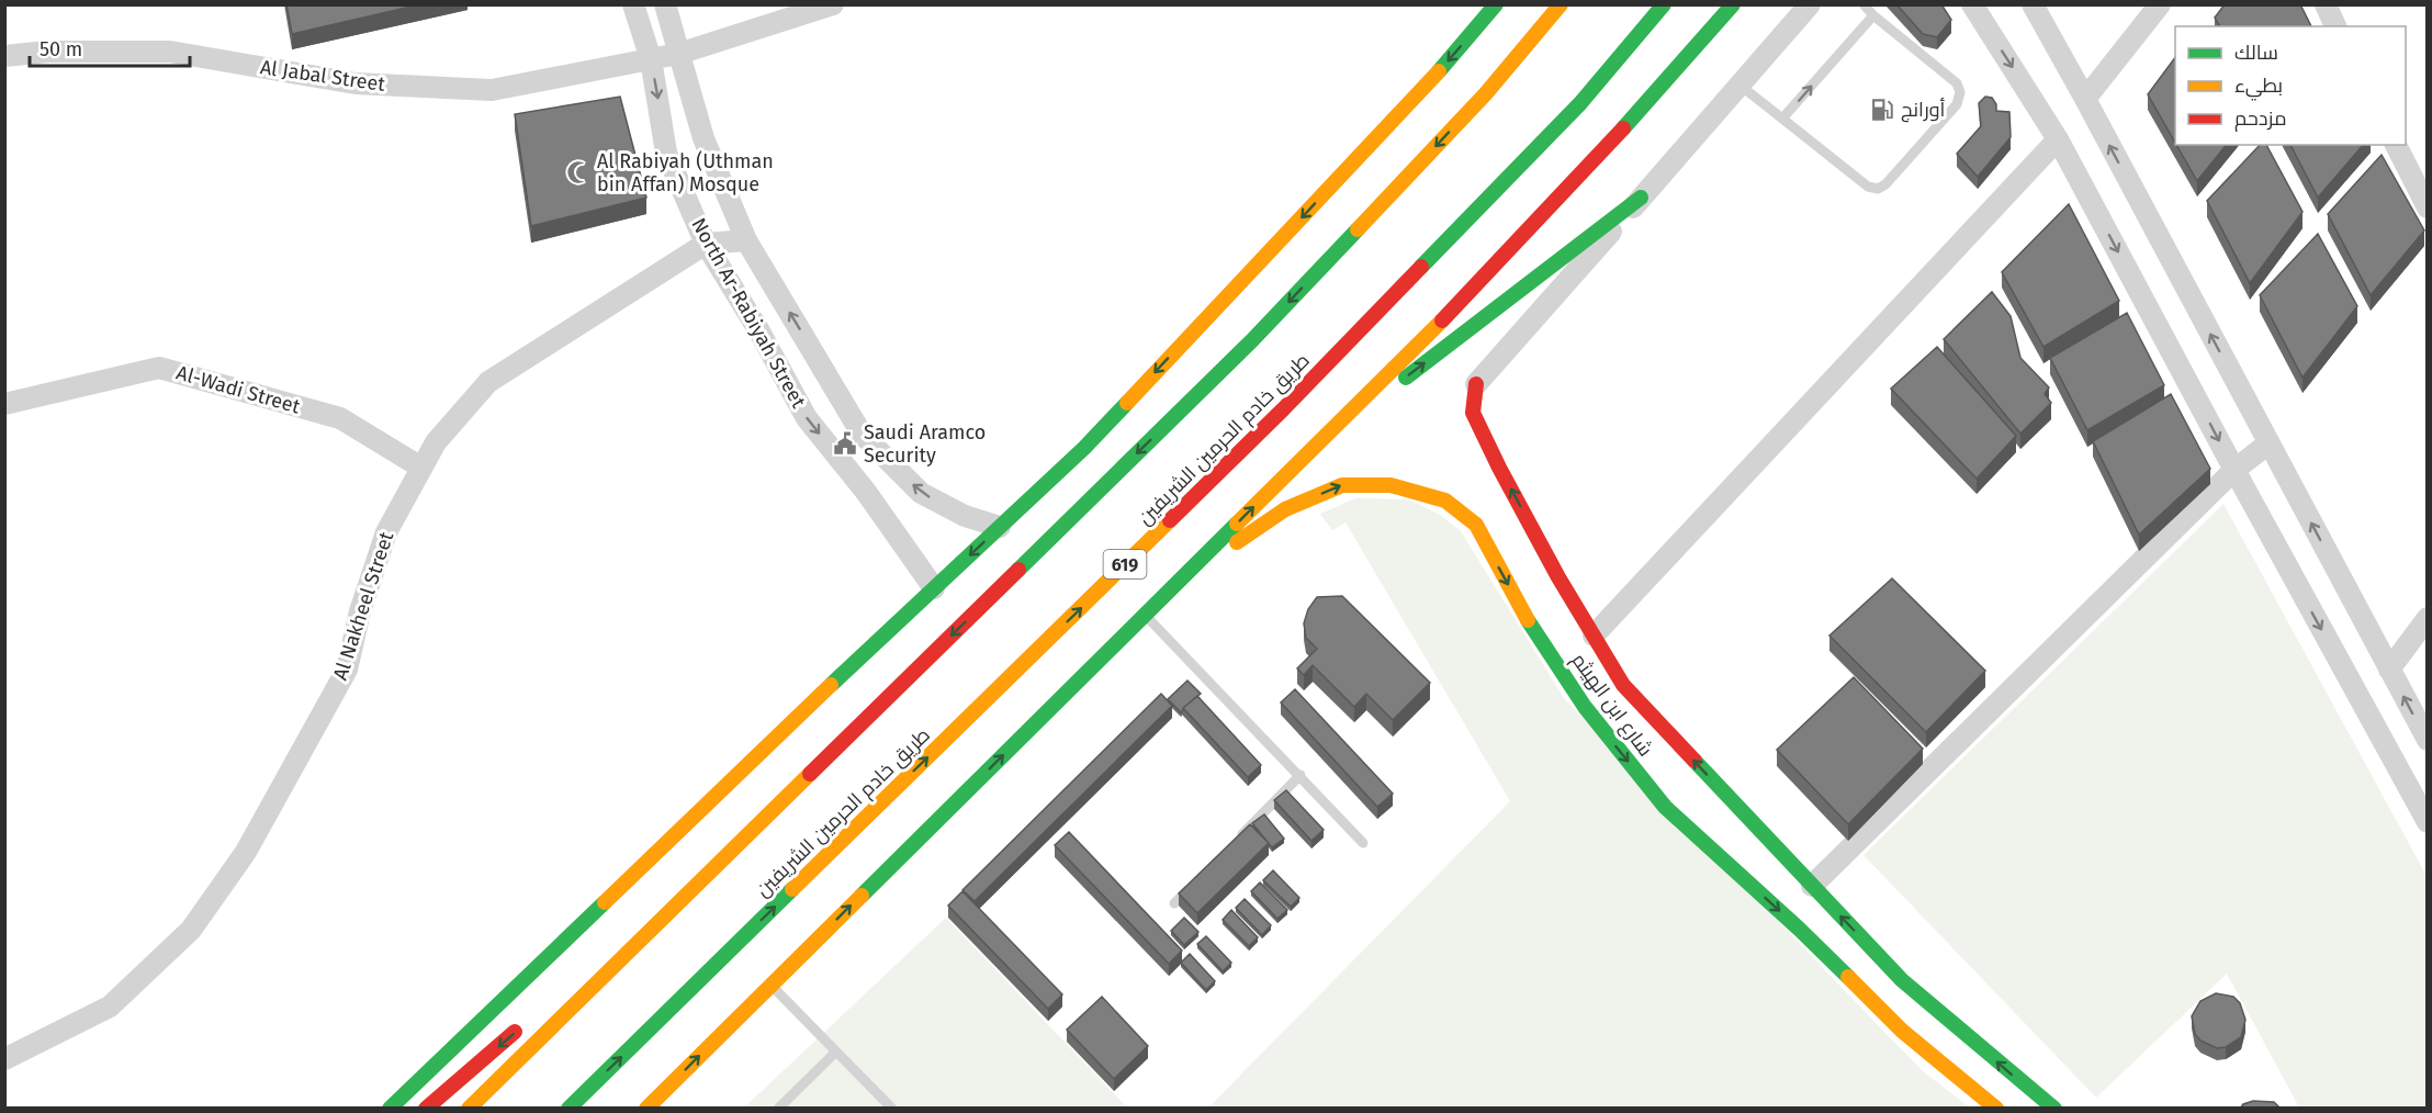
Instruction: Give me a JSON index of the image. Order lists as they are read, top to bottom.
{
  "streets": {
    "main road": ["طريق خادم الحرمين الشريفين", "619", "شارع ابن الهيثم"],
    "street": [
      "Al Jabal Street",
      "North Ar-Rabiyah Street",
      "Al-Wadi Street",
      "Al Nakheel Street"
    ]
  },
  "crossings": [
    ["Al Jabal Street", "North Ar-Rabiyah Street"],
    ["North Ar-Rabiyah Street", "Al Nakheel Street"],
    ["Al-Wadi Street", "Al Nakheel Street"]
  ],
  "places": {
    "fuel station": ["أورانج"],
    "mosque": ["Al Rabiyah (Uthman bin Affan) Mosque"],
    "public building": ["Saudi Aramco Security"]
  },
  "legend": ["سالك", "بطيء", "مزدحم"],
  "scale_bar": "50 m"
}
